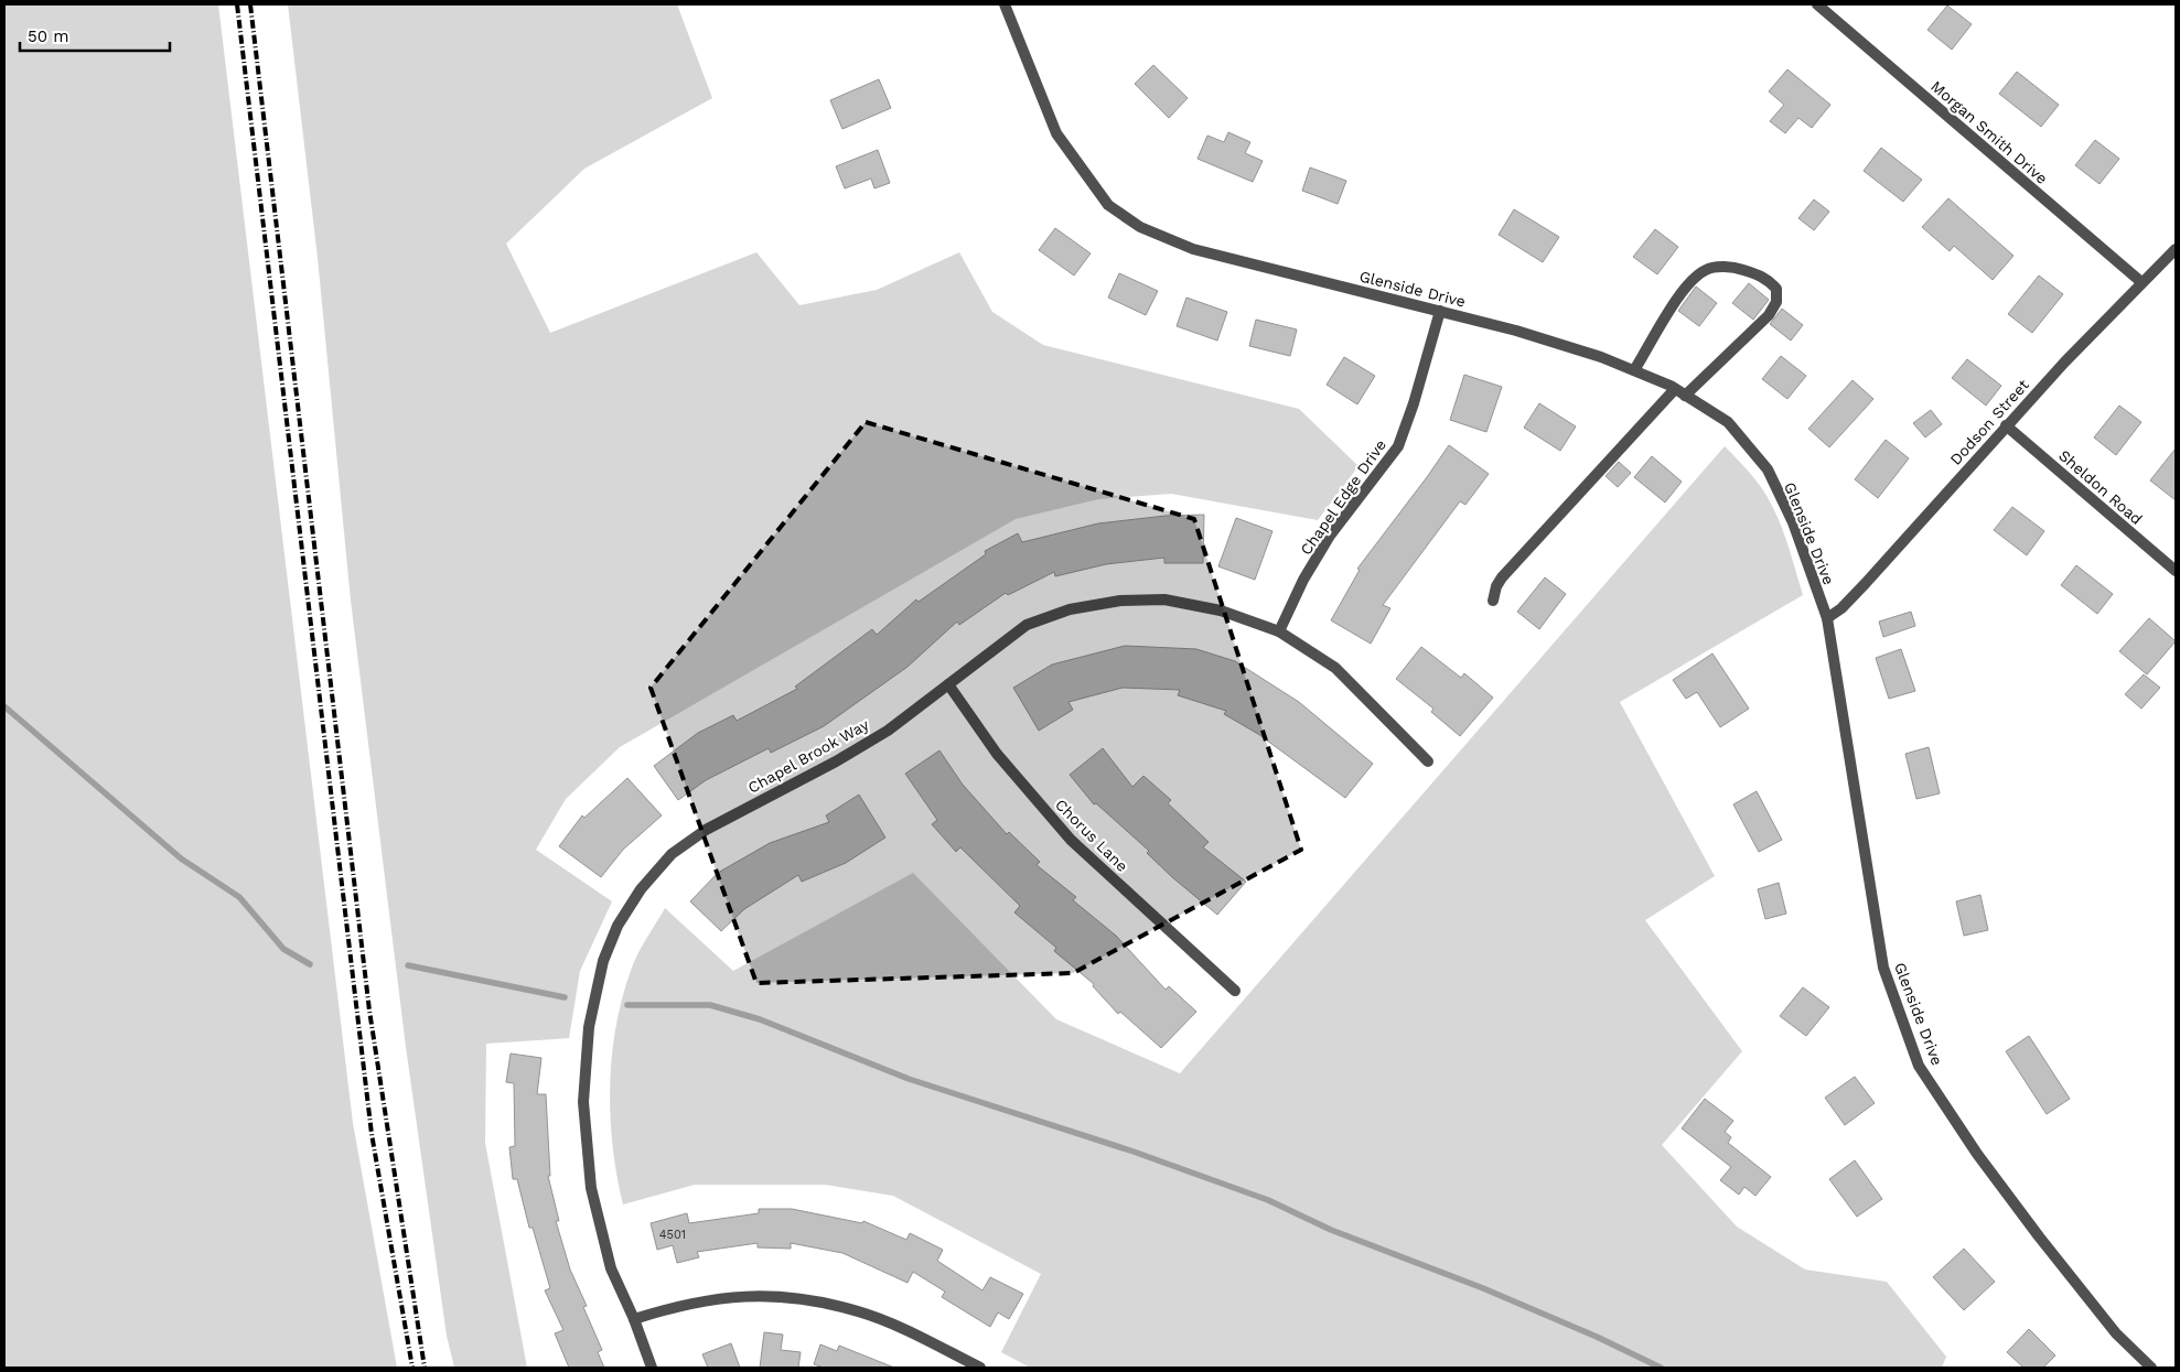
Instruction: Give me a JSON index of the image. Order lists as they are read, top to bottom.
{
  "streets": {
    "street": [
      "Morgan Smith Drive",
      "Glenside Drive",
      "Dodson Street",
      "Sheldon Road",
      "Chapel Edge Drive",
      "Chapel Brook Way",
      "Chorus Lane"
    ]
  },
  "crossings": [
    ["Morgan Smith Drive", "Dodson Street"],
    ["Glenside Drive", "Dodson Street"],
    ["Glenside Drive", "Chapel Edge Drive"],
    ["Dodson Street", "Sheldon Road"],
    ["Chapel Edge Drive", "Chapel Brook Way"],
    ["Chapel Brook Way", "Chorus Lane"]
  ],
  "house_numbers": ["4501"],
  "scale_bar": "50 m"
}
